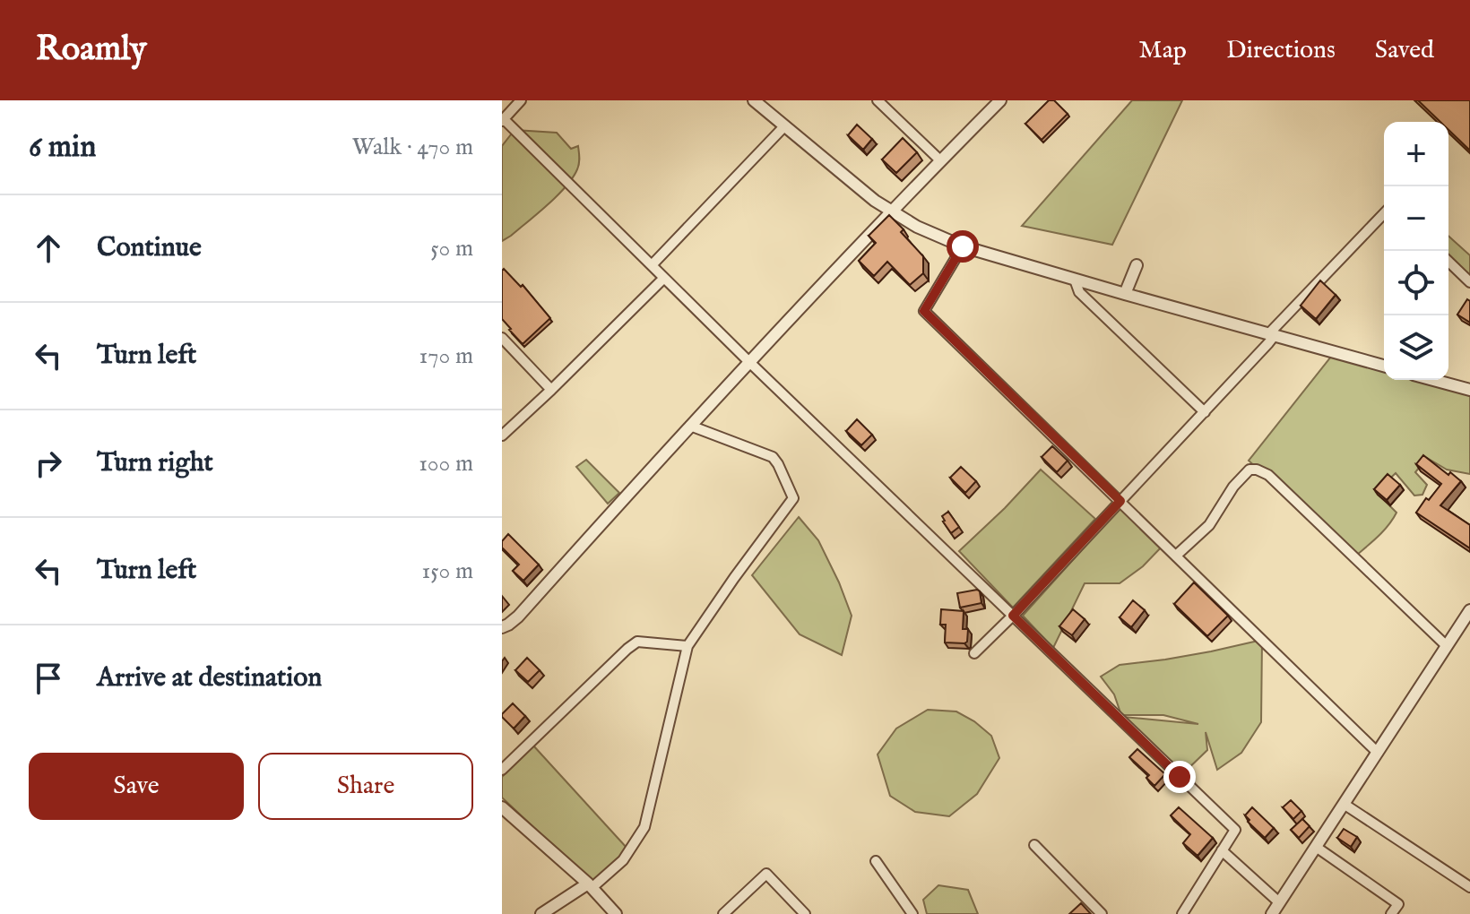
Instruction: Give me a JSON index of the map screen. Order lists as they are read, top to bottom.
{
  "page": {
    "header": "Roamly",
    "nav": ["Map", "Directions", "Saved"],
    "heading": ["6 min", "Walk · 470 m"],
    "map_buttons": ["+", "−"],
    "list": [
      ["Continue", "50 m"],
      ["Turn left", "170 m"],
      ["Turn right", "100 m"],
      ["Turn left", "150 m"],
      "Arrive at destination"
    ],
    "buttons": ["Save", "Share"]
  }
}
